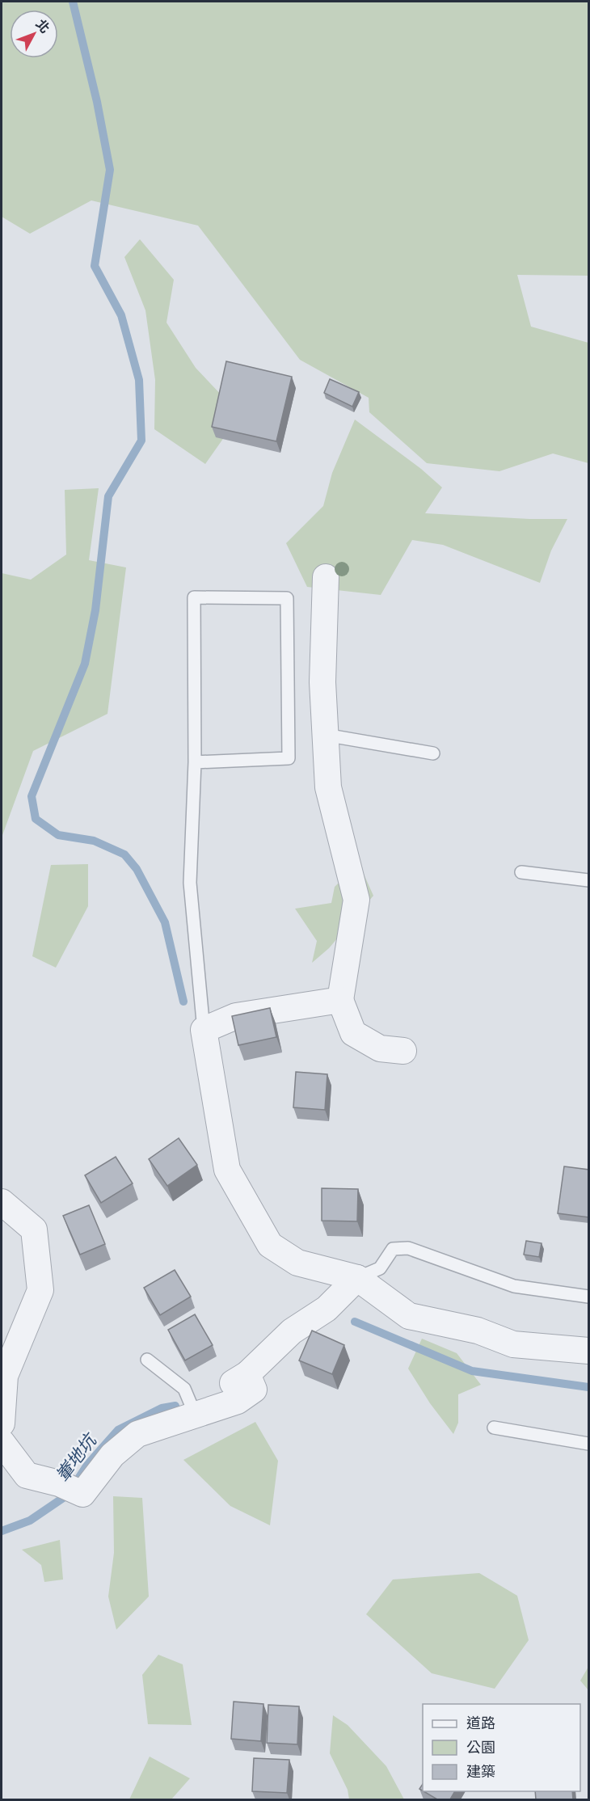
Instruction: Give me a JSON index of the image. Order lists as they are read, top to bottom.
{
  "water": ["輋地坑"],
  "legend": ["道路", "公園", "建築"],
  "north": "top right"
}
